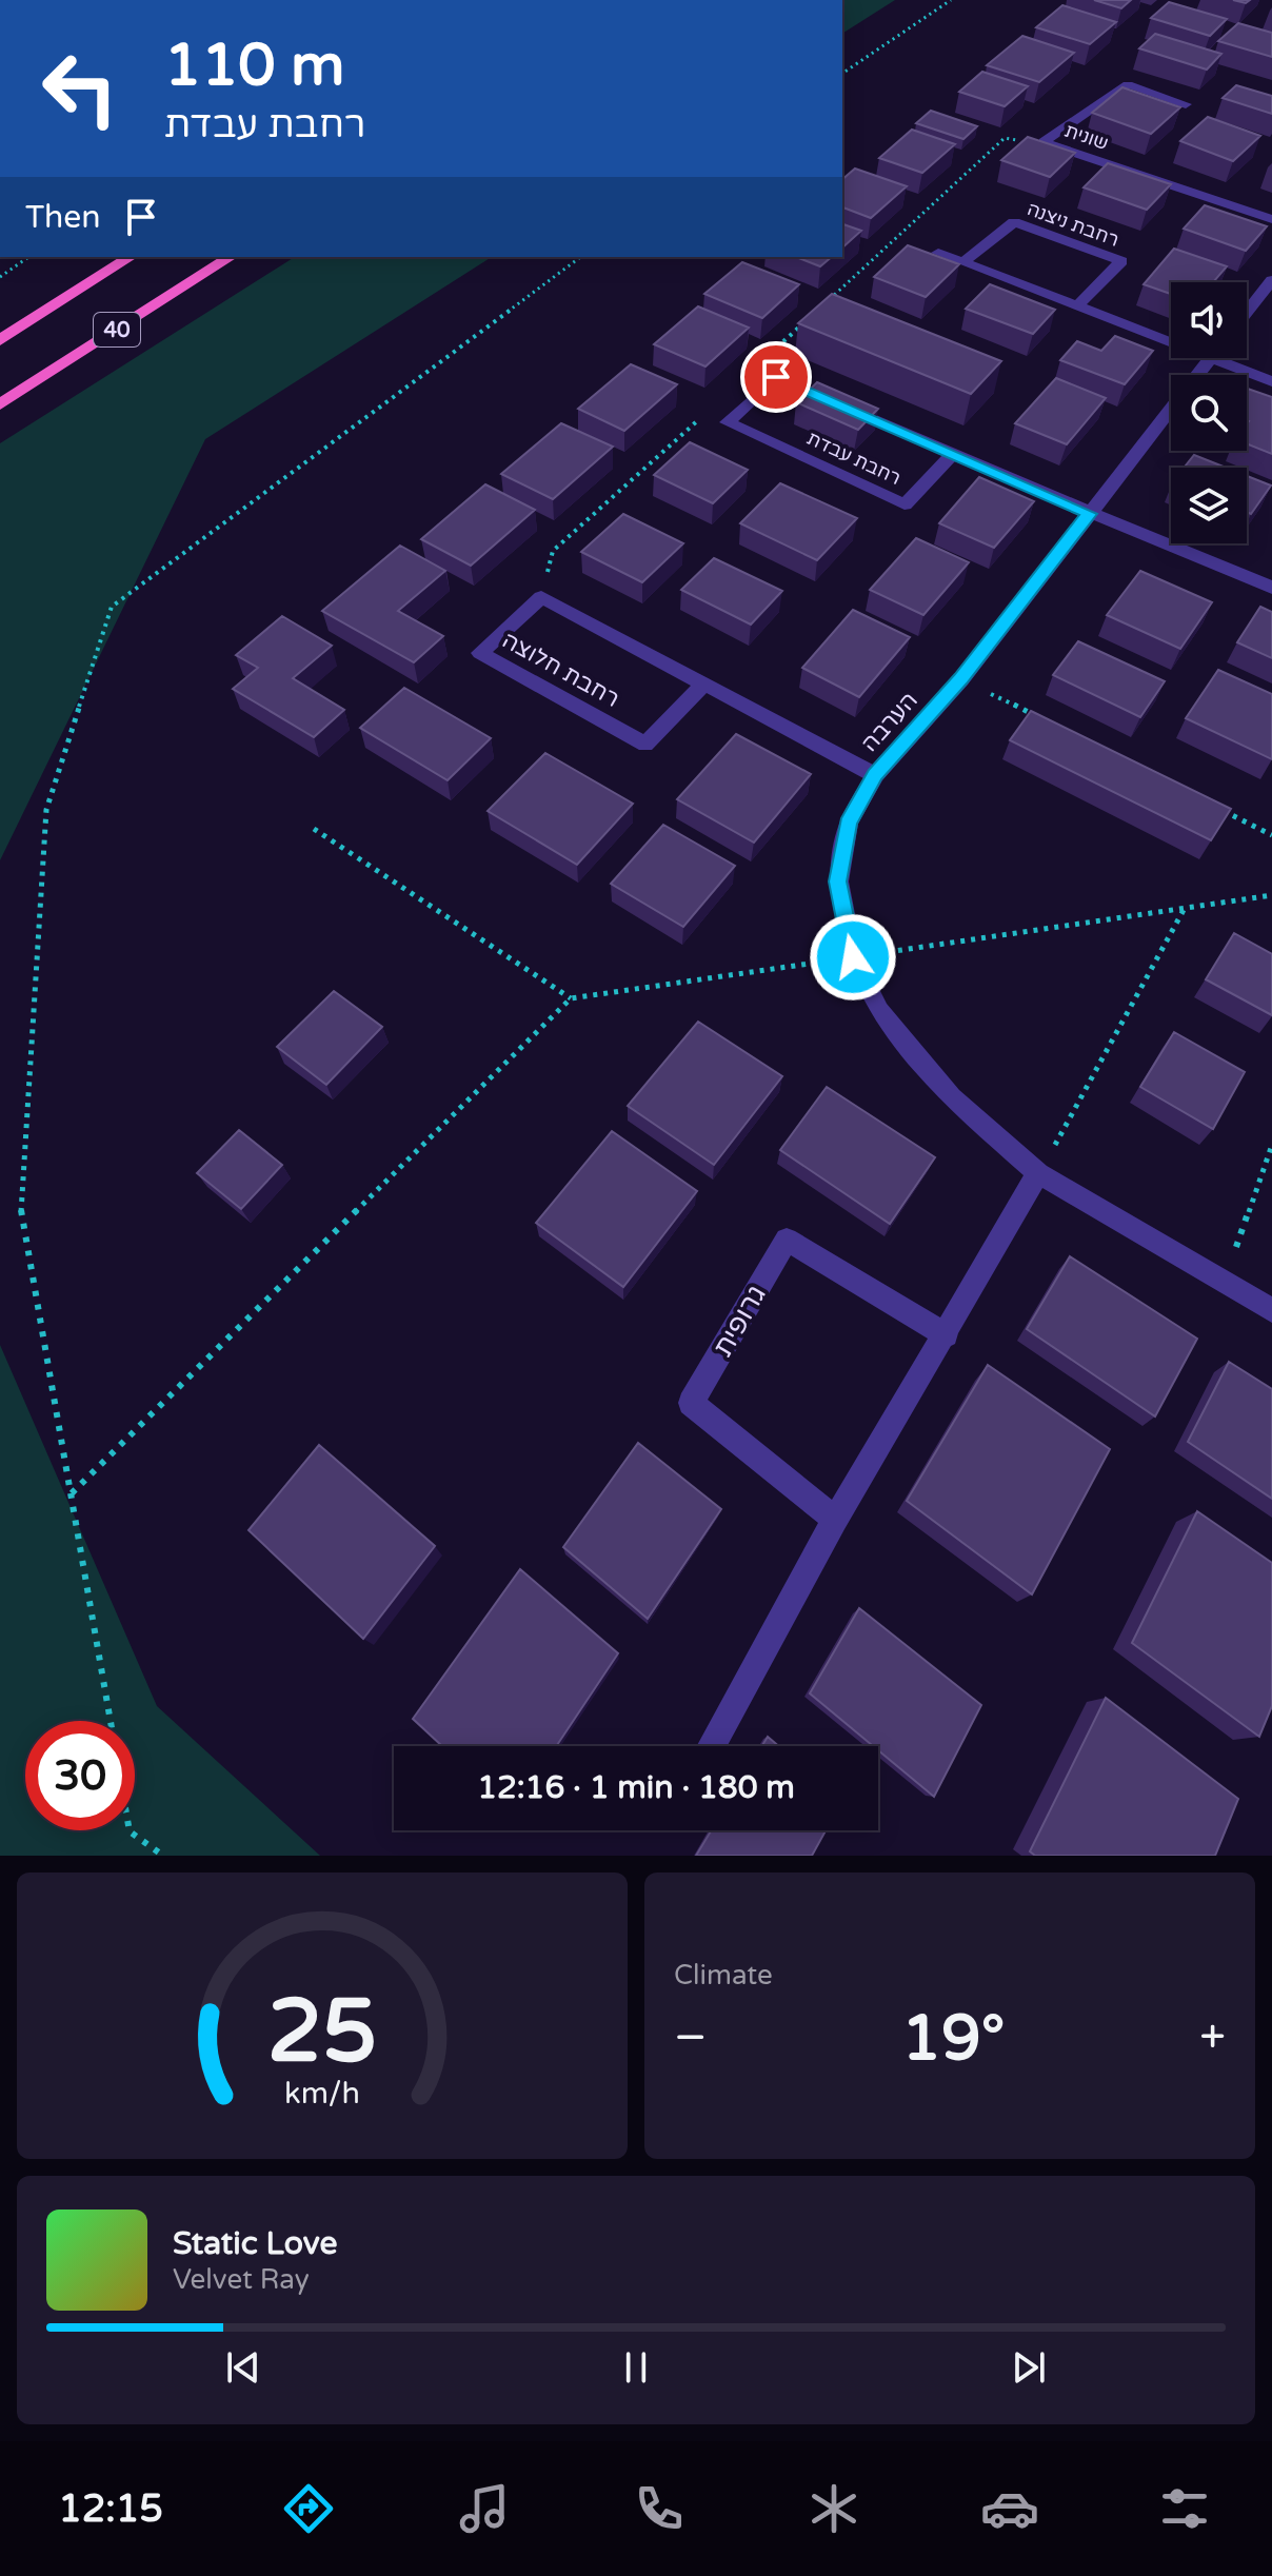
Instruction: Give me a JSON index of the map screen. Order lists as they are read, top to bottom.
{
  "streets": {
    "highway": ["40"],
    "street": [
      "שונית",
      "רחבת ניצנה",
      "רחבת עבדת",
      "רחבת חלוצה",
      "הערבה",
      "גרופית"
    ]
  },
  "crossings": [
    ["רחבת עבדת", "הערבה"],
    ["רחבת חלוצה", "הערבה"]
  ],
  "page": {
    "turn": ["110 m", "רחבת עבדת"],
    "then": "Then",
    "limit": "30",
    "trip": "12:16 · 1 min · 180 m",
    "tile": "Climate",
    "heat": ["−", "19°", "+"],
    "song": ["Static Love", "Velvet Ray"],
    "tabs": "12:15",
    "gauge": ["25", "km/h"]
  }
}
